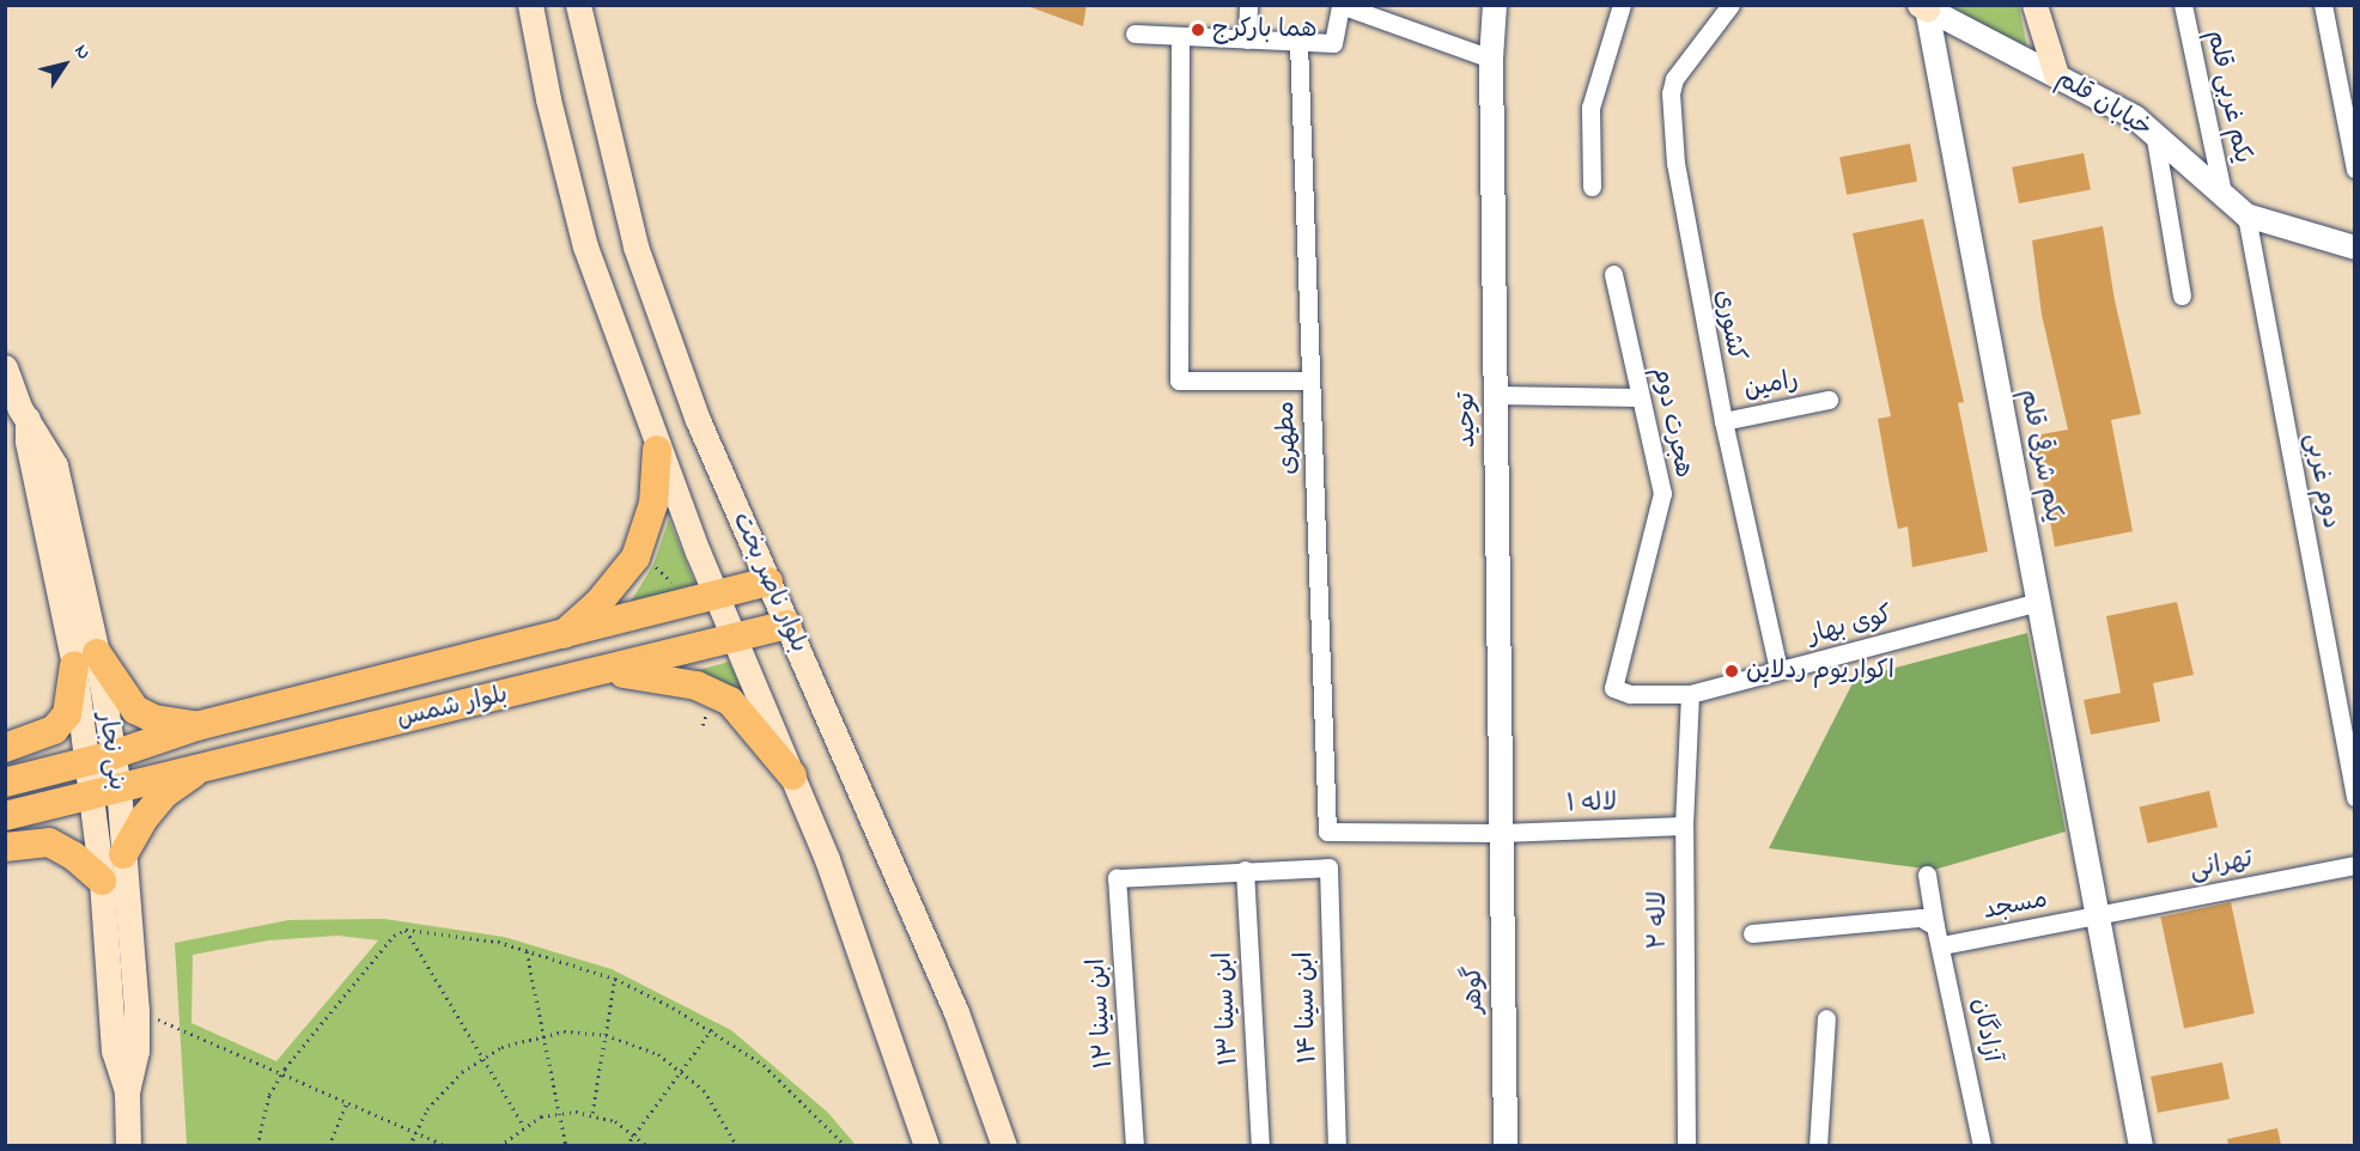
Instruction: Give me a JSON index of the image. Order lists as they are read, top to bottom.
{
  "streets": {
    "main road": ["بلوار ناصر بخت", "بلوار شمس", "بنی نجار"],
    "street": [
      "یکم غربی قلم",
      "خیابان قلم",
      "کشوری",
      "رامین",
      "توحید",
      "هجرت دوم",
      "مطهری",
      "یکم شرقی قلم",
      "دوم غربی",
      "کوی بهار",
      "لاله ۱",
      "تهرانی",
      "مسجد",
      "لاله ۲",
      "گوهر",
      "ابن سینا ۱۴",
      "ابن سینا ۱۳",
      "ابن سینا ۱۲",
      "آزادگان"
    ]
  },
  "crossings": [
    ["یکم غربی قلم", "خیابان قلم"],
    ["خیابان قلم", "یکم شرقی قلم"],
    ["خیابان قلم", "دوم غربی"],
    ["کشوری", "رامین"],
    ["کشوری", "کوی بهار"],
    ["توحید", "لاله ۱"],
    ["توحید", "گوهر"],
    ["هجرت دوم", "کوی بهار"],
    ["مطهری", "لاله ۱"],
    ["یکم شرقی قلم", "کوی بهار"],
    ["یکم شرقی قلم", "تهرانی"],
    ["یکم شرقی قلم", "مسجد"],
    ["بلوار ناصر بخت", "بلوار شمس"],
    ["کوی بهار", "لاله ۲"],
    ["بلوار شمس", "بنی نجار"],
    ["لاله ۱", "لاله ۲"],
    ["لاله ۱", "گوهر"],
    ["تهرانی", "مسجد"],
    ["مسجد", "آزادگان"],
    ["ابن سینا ۱۴", "ابن سینا ۱۳"],
    ["ابن سینا ۱۴", "ابن سینا ۱۲"],
    ["ابن سینا ۱۳", "ابن سینا ۱۲"]
  ],
  "places": ["هما بارکرج", "اکواریوم ردلاین"],
  "north": "top right"
}
